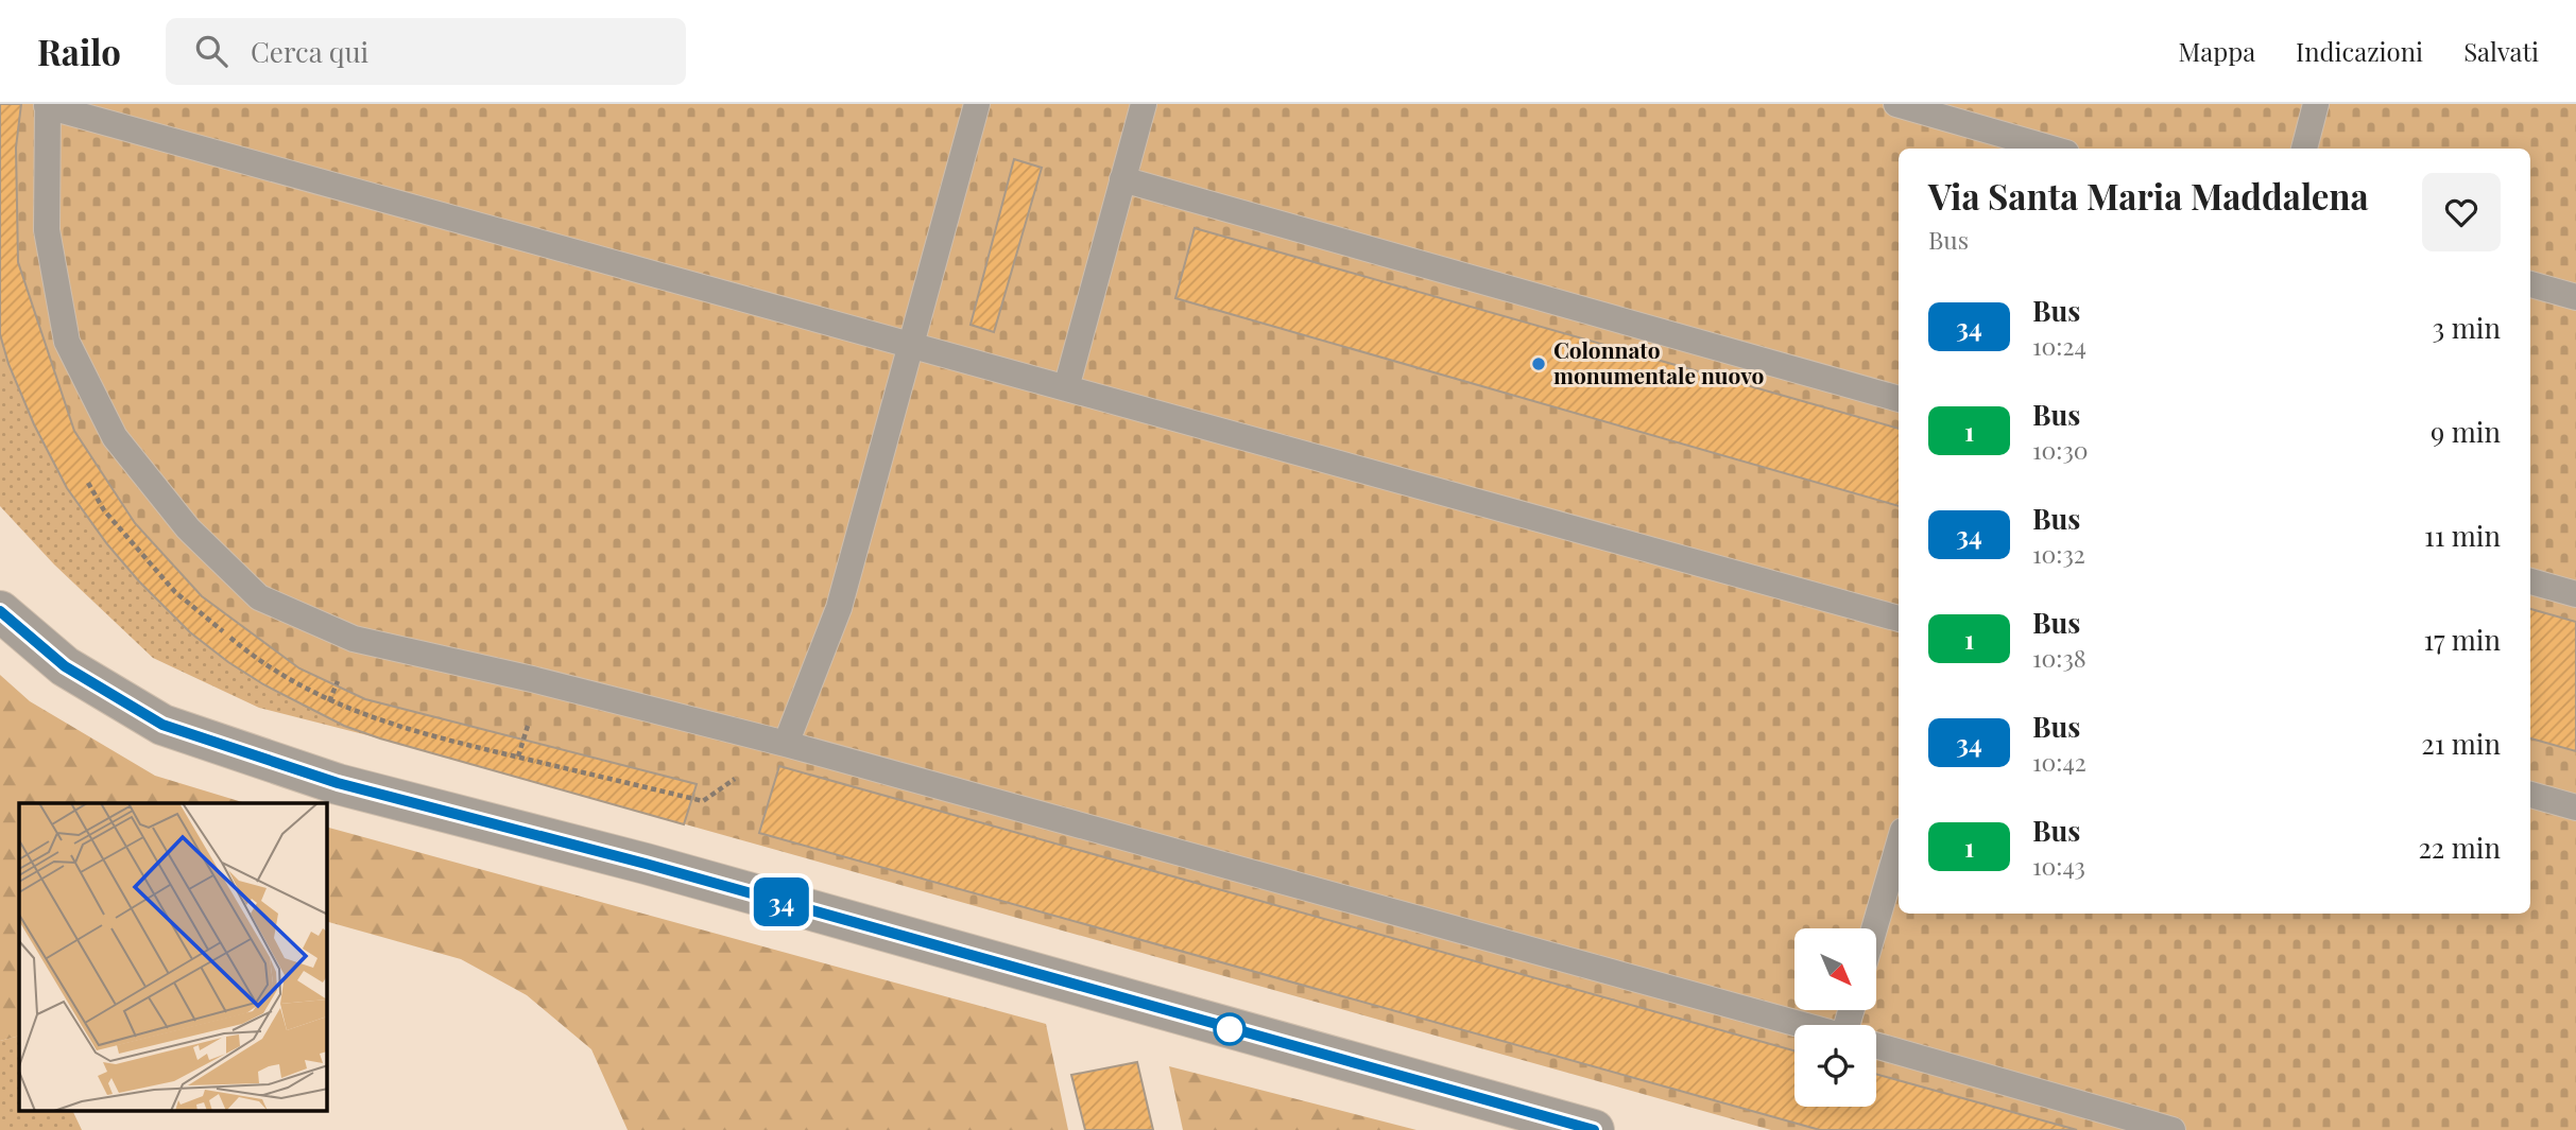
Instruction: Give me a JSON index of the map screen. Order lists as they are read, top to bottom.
{
  "places": ["Colonnato monumentale nuovo"],
  "lines": ["bus line 34"],
  "north": "bottom right",
  "page": {
    "header": "Railo",
    "search": "Cerca qui",
    "nav": ["Mappa", "Indicazioni", "Salvati"],
    "on_map": "34",
    "heading": ["Via Santa Maria Maddalena", "Bus"],
    "list": [
      {
        "mark": "34",
        "name": "Bus",
        "note": "10:24",
        "value": "3 min"
      },
      {
        "mark": "1",
        "name": "Bus",
        "note": "10:30",
        "value": "9 min"
      },
      {
        "mark": "34",
        "name": "Bus",
        "note": "10:32",
        "value": "11 min"
      },
      {
        "mark": "1",
        "name": "Bus",
        "note": "10:38",
        "value": "17 min"
      },
      {
        "mark": "34",
        "name": "Bus",
        "note": "10:42",
        "value": "21 min"
      },
      {
        "mark": "1",
        "name": "Bus",
        "note": "10:43",
        "value": "22 min"
      }
    ]
  }
}
